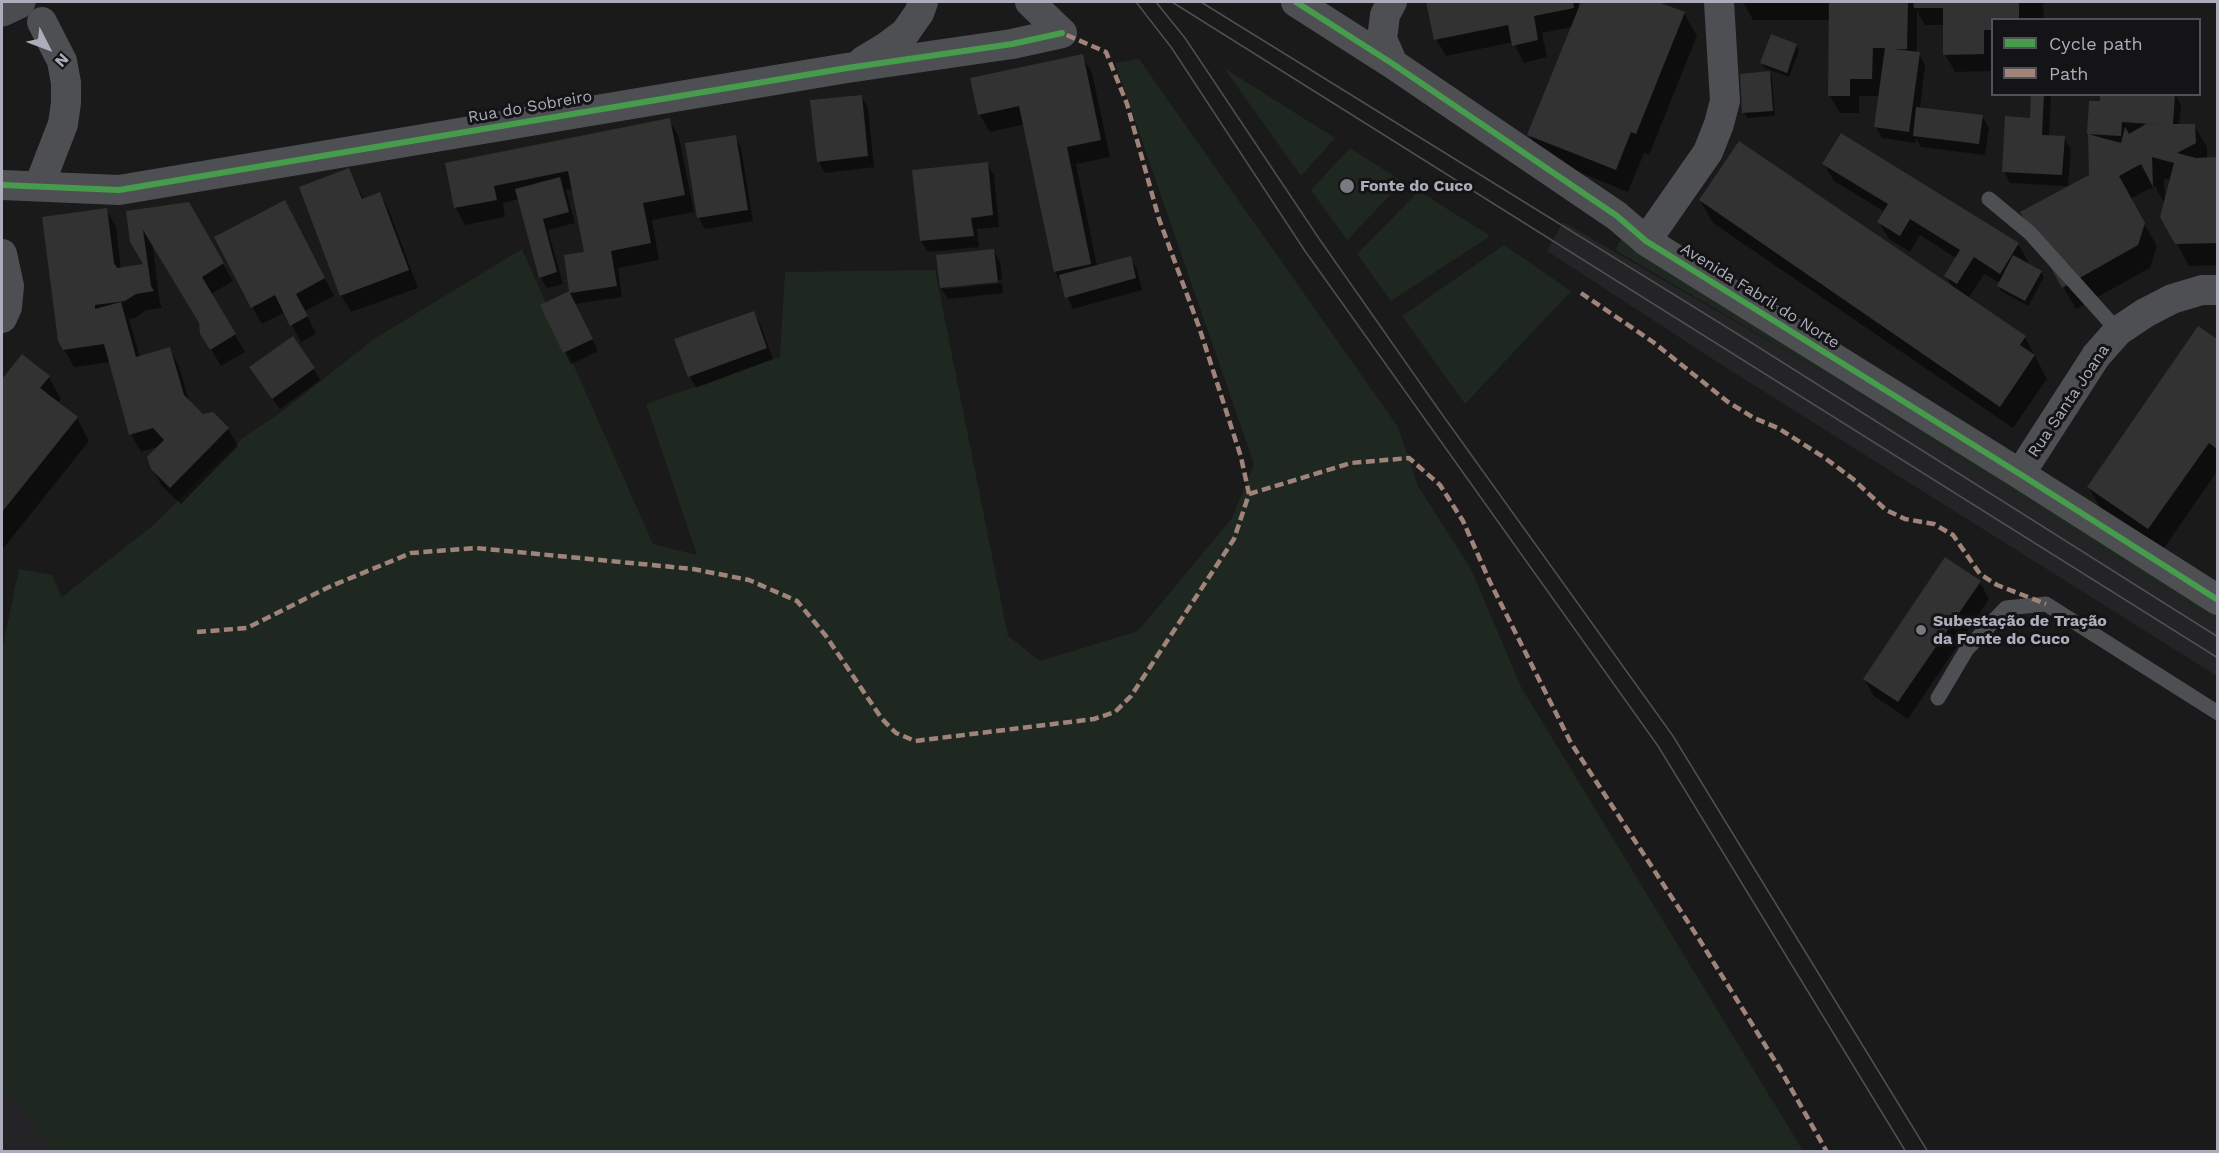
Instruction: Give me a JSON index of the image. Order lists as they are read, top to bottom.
{
  "streets": {
    "street": ["Rua do Sobreiro", "Avenida Fabril do Norte", "Rua Santa Joana"]
  },
  "crossings": [
    ["Avenida Fabril do Norte", "Rua Santa Joana"]
  ],
  "places": ["Fonte do Cuco", "Subestação de Tração da Fonte do Cuco"],
  "legend": ["Cycle path", "Path"],
  "north": "bottom right"
}
